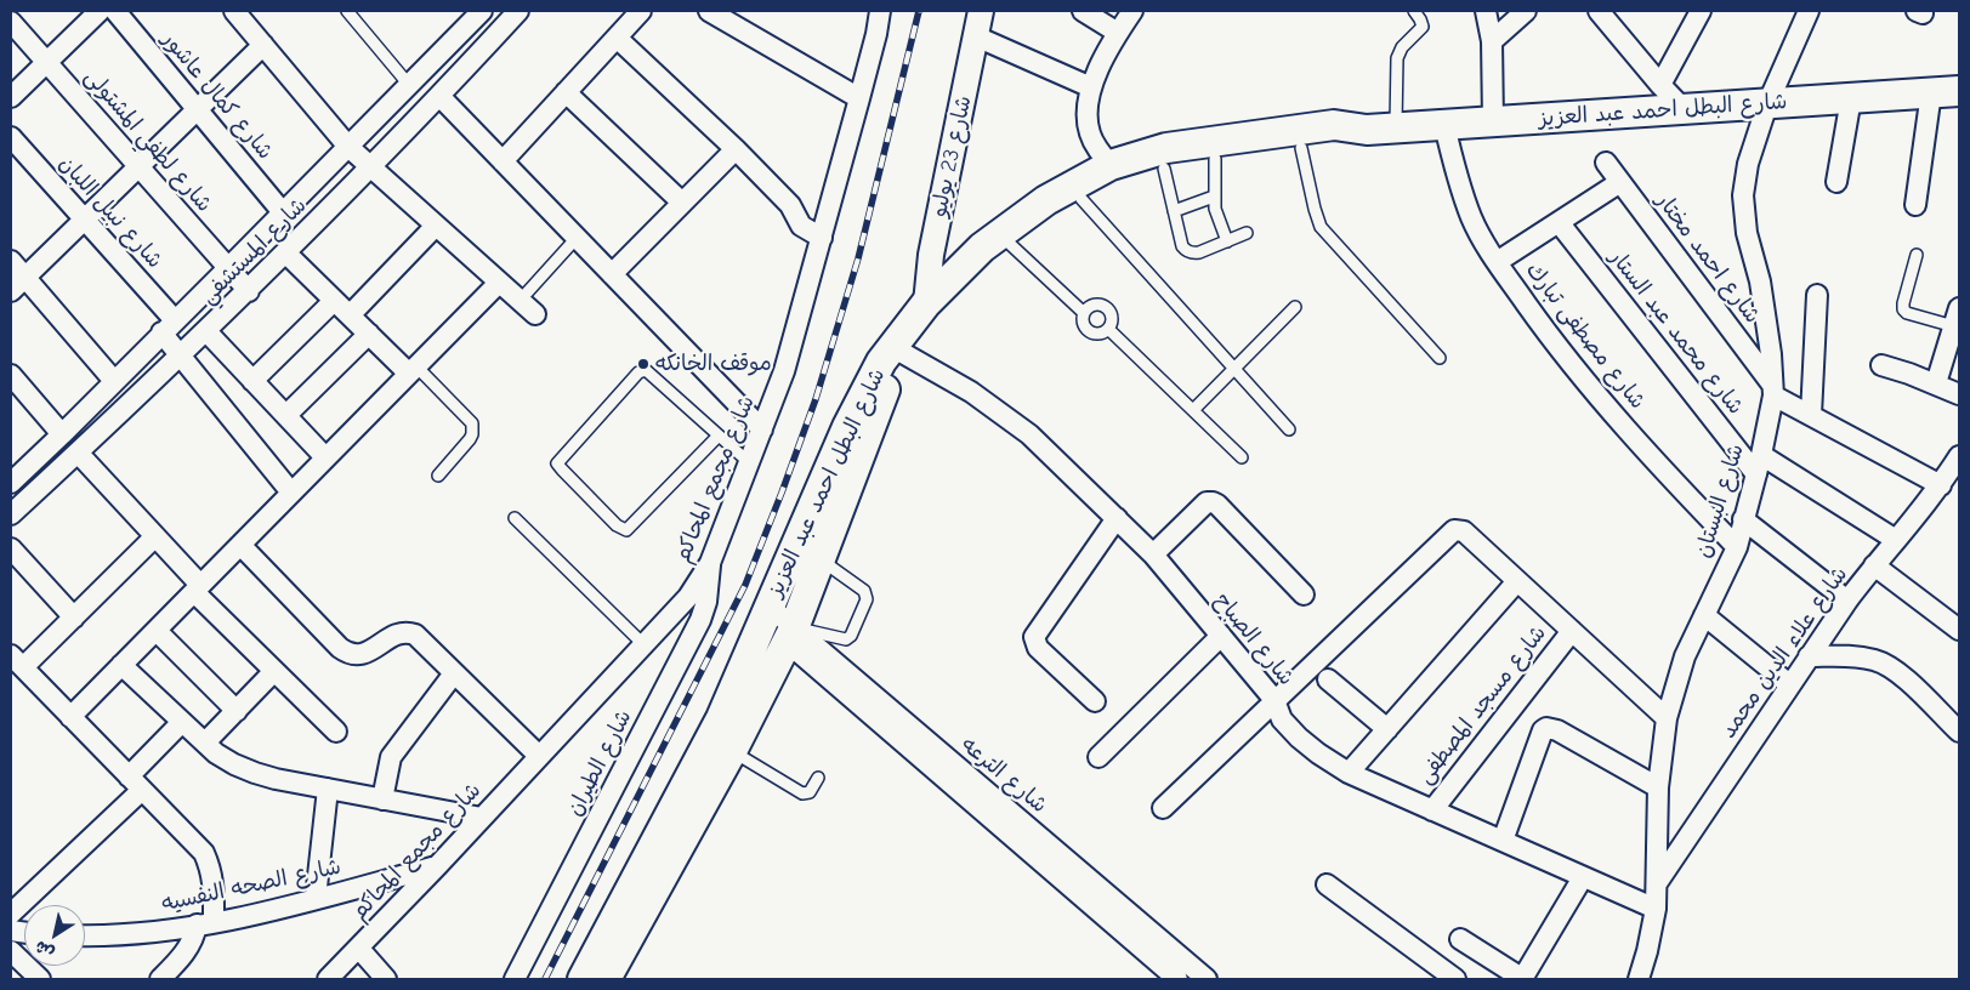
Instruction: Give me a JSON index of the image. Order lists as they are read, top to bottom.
{
  "streets": {
    "main road": ["شارع البطل احمد عبد العزيز"],
    "street": [
      "شارع كمال عاشور",
      "شارع لطفي المشتولى",
      "شارع 23 يوليو",
      "شارع نبيل اللبان",
      "شارع المستشفي",
      "شارع احمد مختار",
      "شارع محمد عبد الستار",
      "شارع مصطفى تبارك",
      "شارع مجمع المحاكم",
      "شارع البستان",
      "شارع الصباح",
      "شارع علاء الدين محمد",
      "شارع مسجد المصطفى",
      "شارع الطيران",
      "شارع الترعه",
      "شارع الصحه النفسيه"
    ]
  },
  "crossings": [
    ["شارع كمال عاشور", "شارع المستشفي"],
    ["شارع البطل احمد عبد العزيز", "شارع 23 يوليو"],
    ["شارع البطل احمد عبد العزيز", "شارع مصطفى تبارك"],
    ["شارع البطل احمد عبد العزيز", "شارع البستان"],
    ["شارع البطل احمد عبد العزيز", "شارع الصباح"],
    ["شارع البطل احمد عبد العزيز", "شارع الترعه"],
    ["شارع لطفي المشتولى", "شارع المستشفي"],
    ["شارع نبيل اللبان", "شارع المستشفي"],
    ["شارع احمد مختار", "شارع البستان"],
    ["شارع احمد مختار", "شارع علاء الدين محمد"],
    ["شارع محمد عبد الستار", "شارع البستان"],
    ["شارع محمد عبد الستار", "شارع علاء الدين محمد"],
    ["شارع مصطفى تبارك", "شارع البستان"],
    ["شارع مجمع المحاكم", "شارع الطيران"],
    ["شارع مجمع المحاكم", "شارع الصحه النفسيه"],
    ["شارع البستان", "شارع الصباح"],
    ["شارع البستان", "شارع علاء الدين محمد"],
    ["شارع الصباح", "شارع مسجد المصطفى"]
  ],
  "places": ["موقف الخانكه"],
  "north": "bottom left"
}
